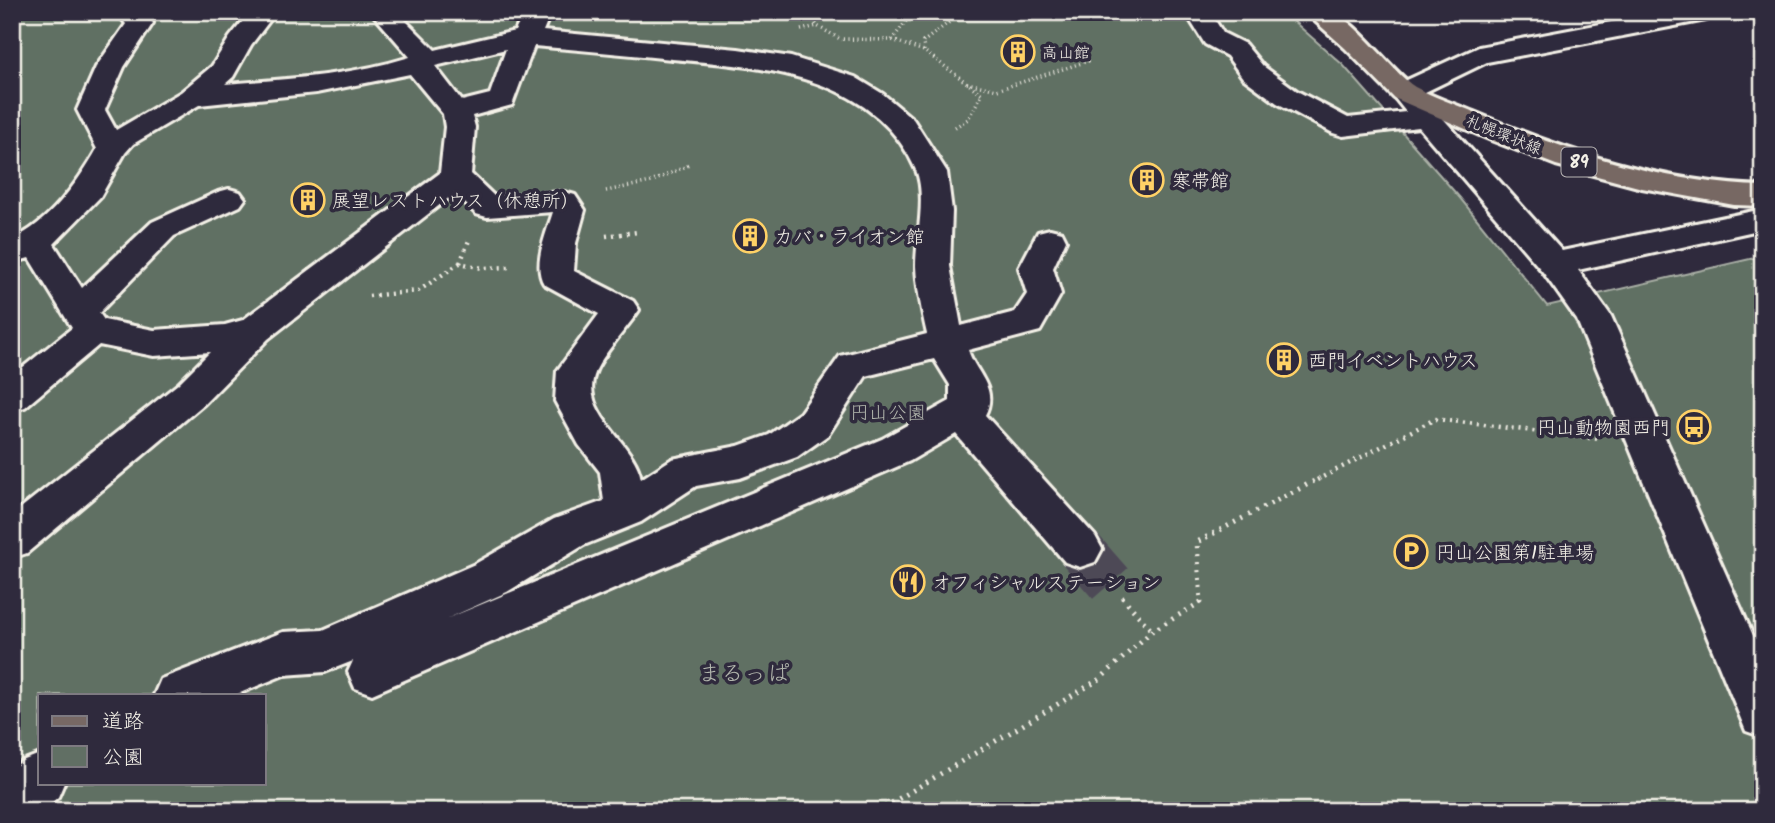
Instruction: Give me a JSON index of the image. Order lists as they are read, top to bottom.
{
  "streets": {
    "main road": ["札幌環状線", "89"]
  },
  "parks": ["円山公園", "まるっぱ"],
  "places": {
    "building": [
      "高山館",
      "寒帯館",
      "展望レストハウス（休憩所）",
      "カバ・ライオン館",
      "西門イベントハウス"
    ],
    "bus stop": ["円山動物園西門"],
    "parking": ["円山公園第1駐車場"],
    "restaurant": ["オフィシャルステーション"]
  },
  "legend": ["道路", "公園"]
}
